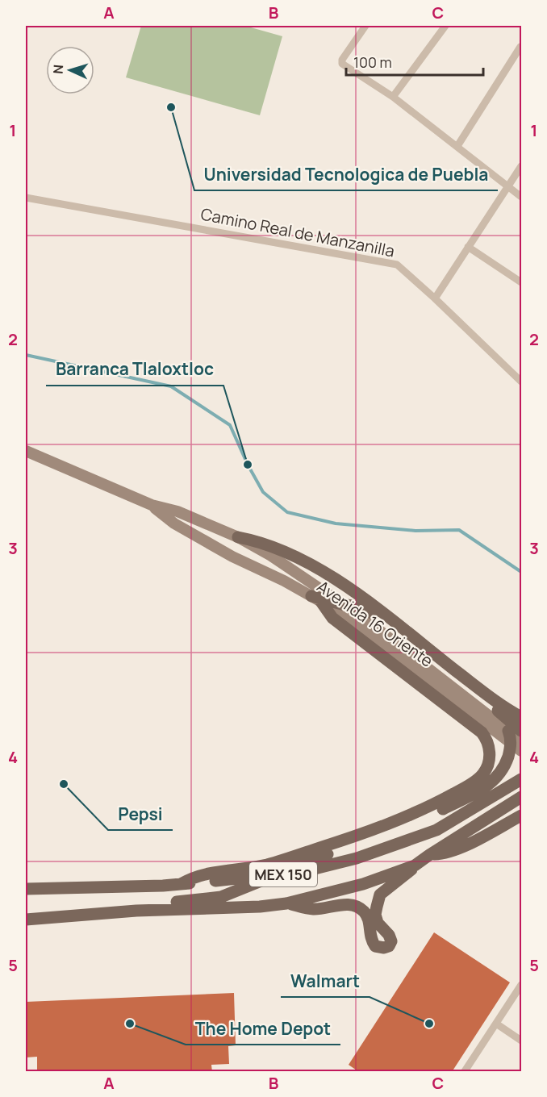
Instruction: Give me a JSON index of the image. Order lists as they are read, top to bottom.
{
  "streets": {
    "main road": ["Avenida 16 Oriente", "MEX 150"],
    "street": ["Camino Real de Manzanilla"]
  },
  "places": [
    "Universidad Tecnologica de Puebla",
    "Barranca Tlaloxtloc",
    "Pepsi",
    "The Home Depot",
    "Walmart"
  ],
  "scale_bar": "100 m",
  "north": "left",
  "grid": {
    "columns": ["A", "B", "C"],
    "rows": [
      "1",
      "2",
      "3",
      "4",
      "5"
    ]
  }
}
